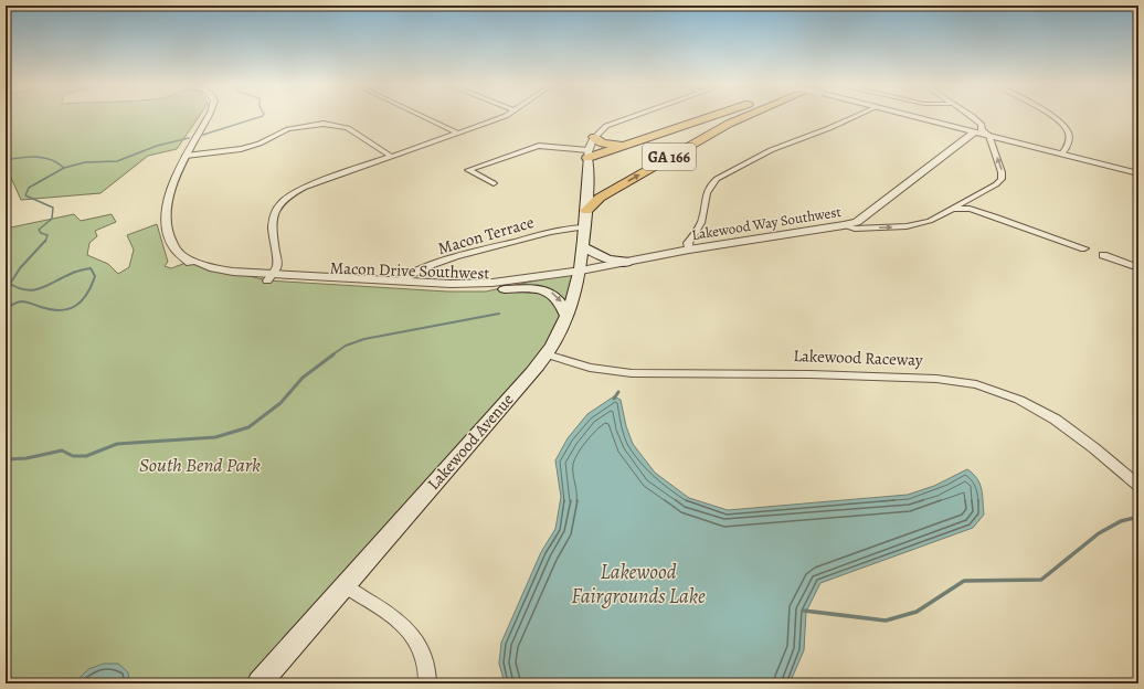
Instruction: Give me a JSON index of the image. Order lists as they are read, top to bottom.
{
  "streets": {
    "highway": ["GA 166"],
    "main road": ["Lakewood Avenue"],
    "street": [
      "Lakewood Way Southwest",
      "Macon Terrace",
      "Macon Drive Southwest",
      "Lakewood Raceway"
    ]
  },
  "crossings": [
    ["GA 166", "Lakewood Avenue"],
    ["Lakewood Way Southwest", "Macon Drive Southwest"],
    ["Lakewood Way Southwest", "Lakewood Avenue"],
    ["Macon Terrace", "Macon Drive Southwest"],
    ["Macon Terrace", "Lakewood Avenue"],
    ["Macon Drive Southwest", "Lakewood Avenue"],
    ["Lakewood Raceway", "Lakewood Avenue"]
  ],
  "water": ["Lakewood Fairgrounds Lake"],
  "parks": ["South Bend Park"]
}
